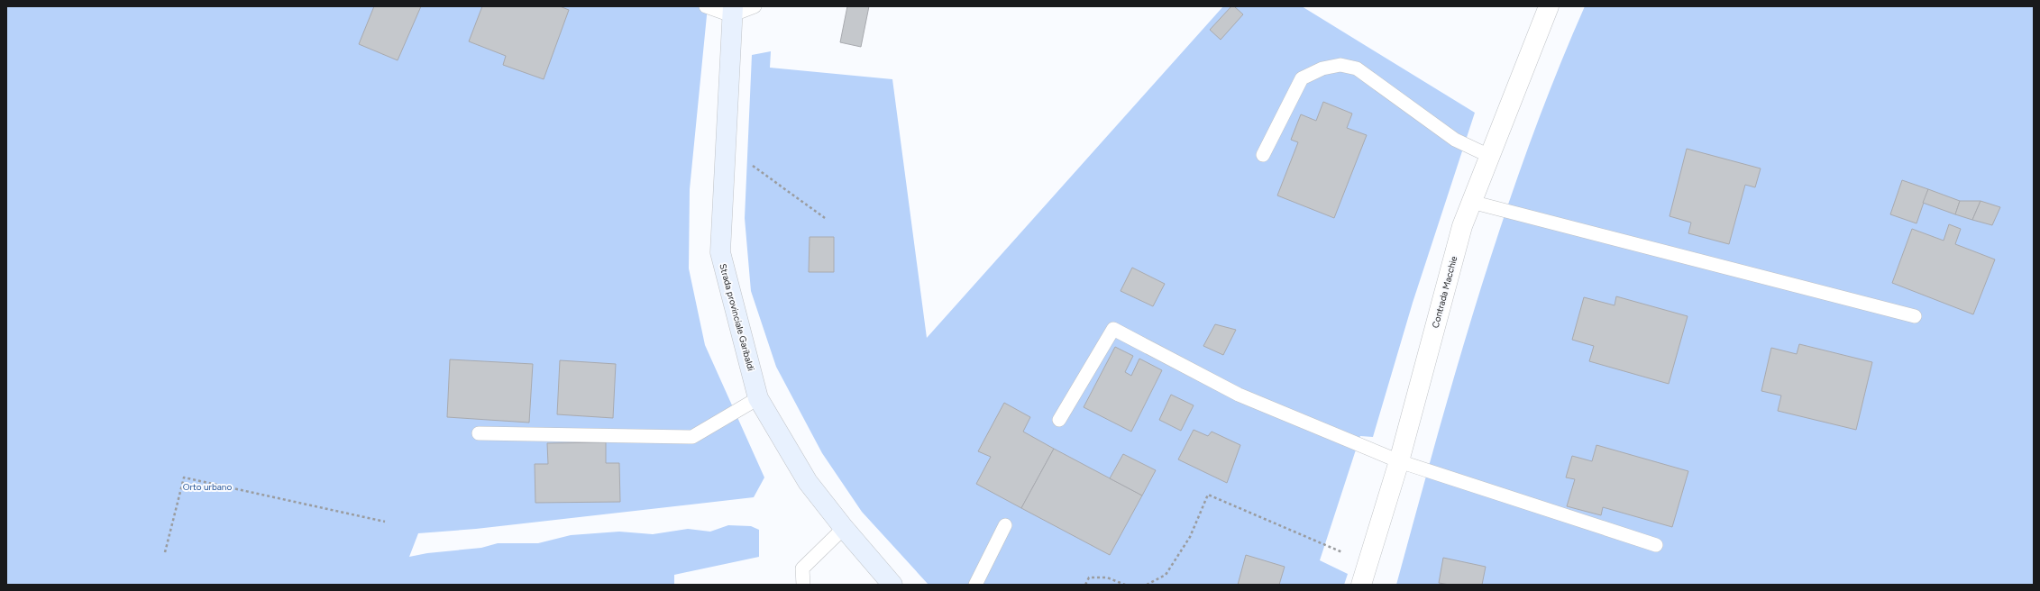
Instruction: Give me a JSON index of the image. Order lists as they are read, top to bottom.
{
  "streets": {
    "main road": ["Strada provinciale Garibaldi"],
    "street": ["Contrada Macchie"]
  },
  "parks": ["Orto urbano"]
}
